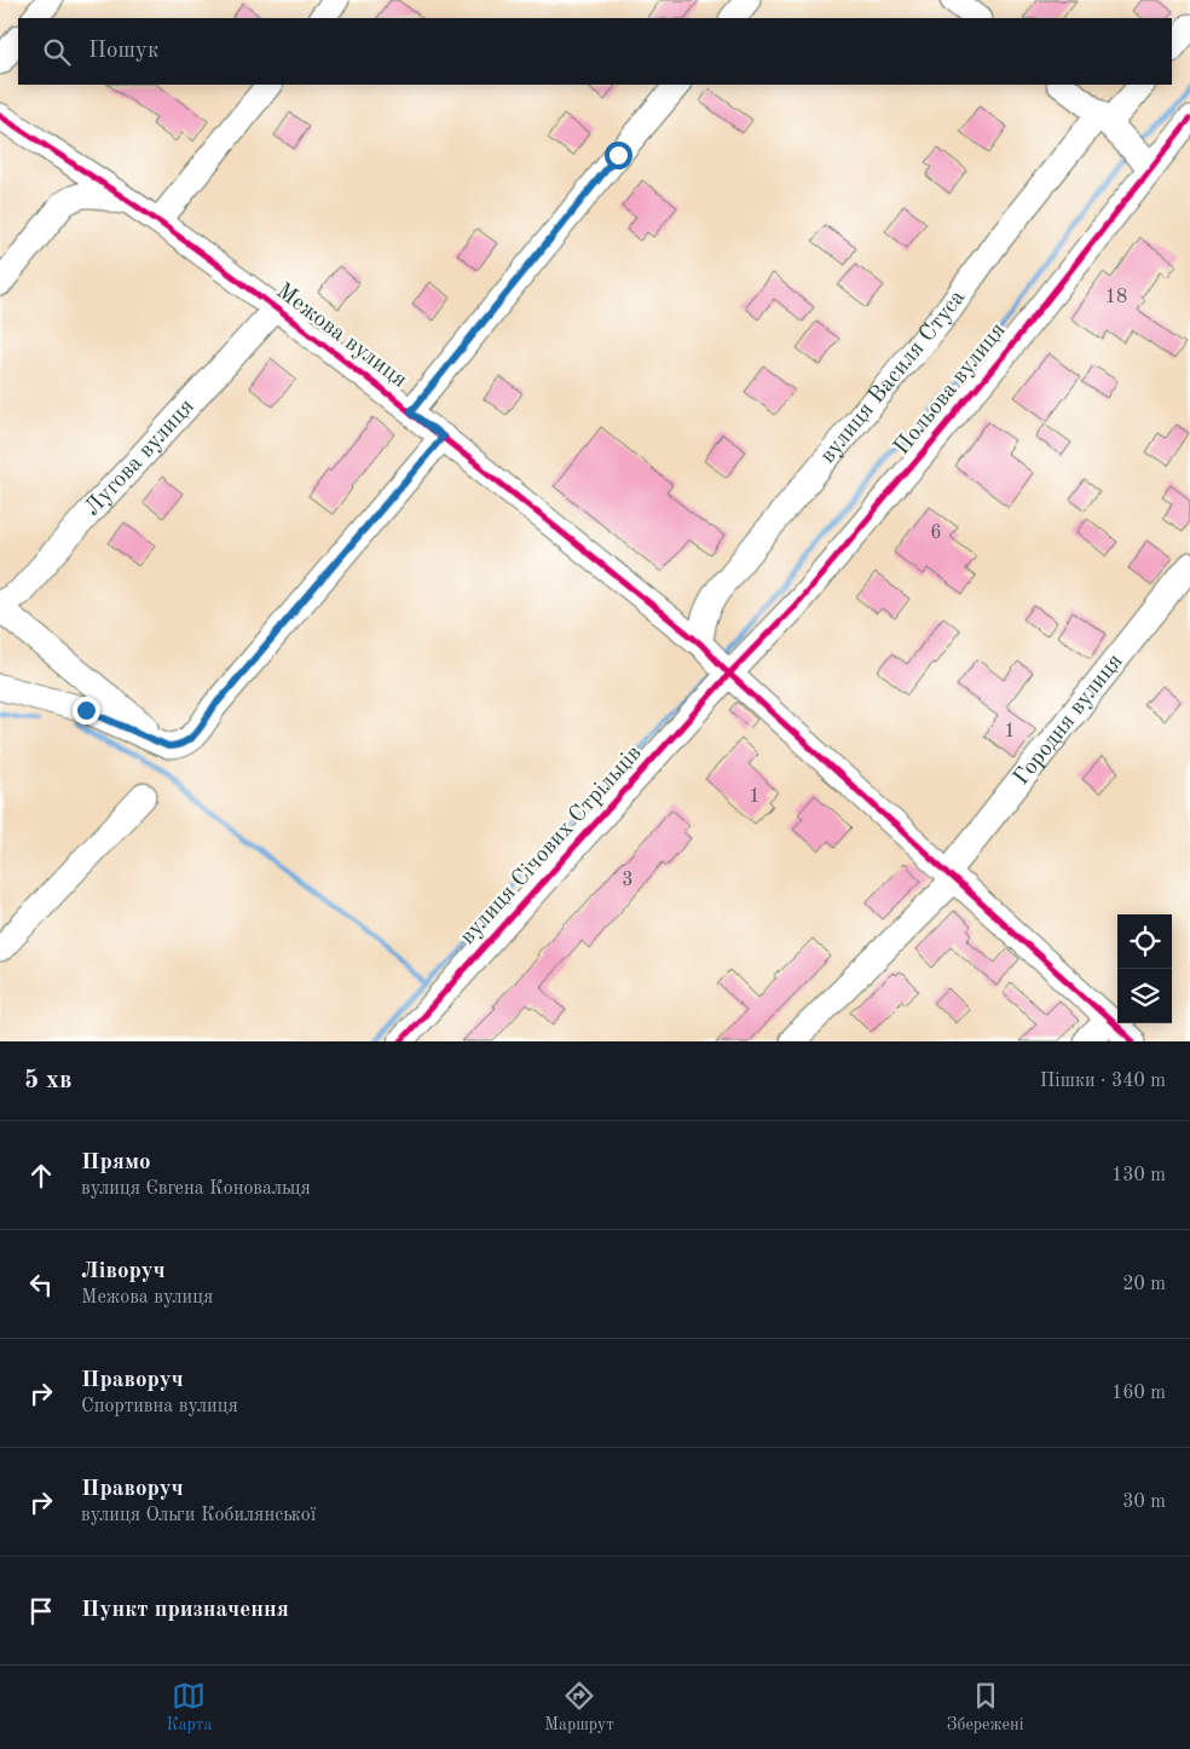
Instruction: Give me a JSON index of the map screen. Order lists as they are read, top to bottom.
{
  "streets": {
    "street": [
      "Межова вулиця",
      "вулиця Василя Стуса",
      "Польова вулиця",
      "Лугова вулиця",
      "Городня вулиця",
      "вулиця Січових Стрільців"
    ]
  },
  "crossings": [
    ["Межова вулиця", "вулиця Василя Стуса"],
    ["Межова вулиця", "Польова вулиця"],
    ["Межова вулиця", "Лугова вулиця"],
    ["Межова вулиця", "Городня вулиця"],
    ["Межова вулиця", "вулиця Січових Стрільців"],
    ["Польова вулиця", "вулиця Січових Стрільців"]
  ],
  "house_numbers": [
    "18",
    "6",
    "1",
    "1",
    "3"
  ],
  "page": {
    "search": "Пошук",
    "heading": ["5 хв", "Пішки · 340 m"],
    "list": [
      ["Прямо", "вулиця Євгена Коновальця", "130 m"],
      ["Ліворуч", "Межова вулиця", "20 m"],
      ["Праворуч", "Спортивна вулиця", "160 m"],
      ["Праворуч", "вулиця Ольги Кобилянської", "30 m"],
      "Пункт призначення"
    ],
    "nav": ["Карта", "Маршрут", "Збережені"]
  }
}
